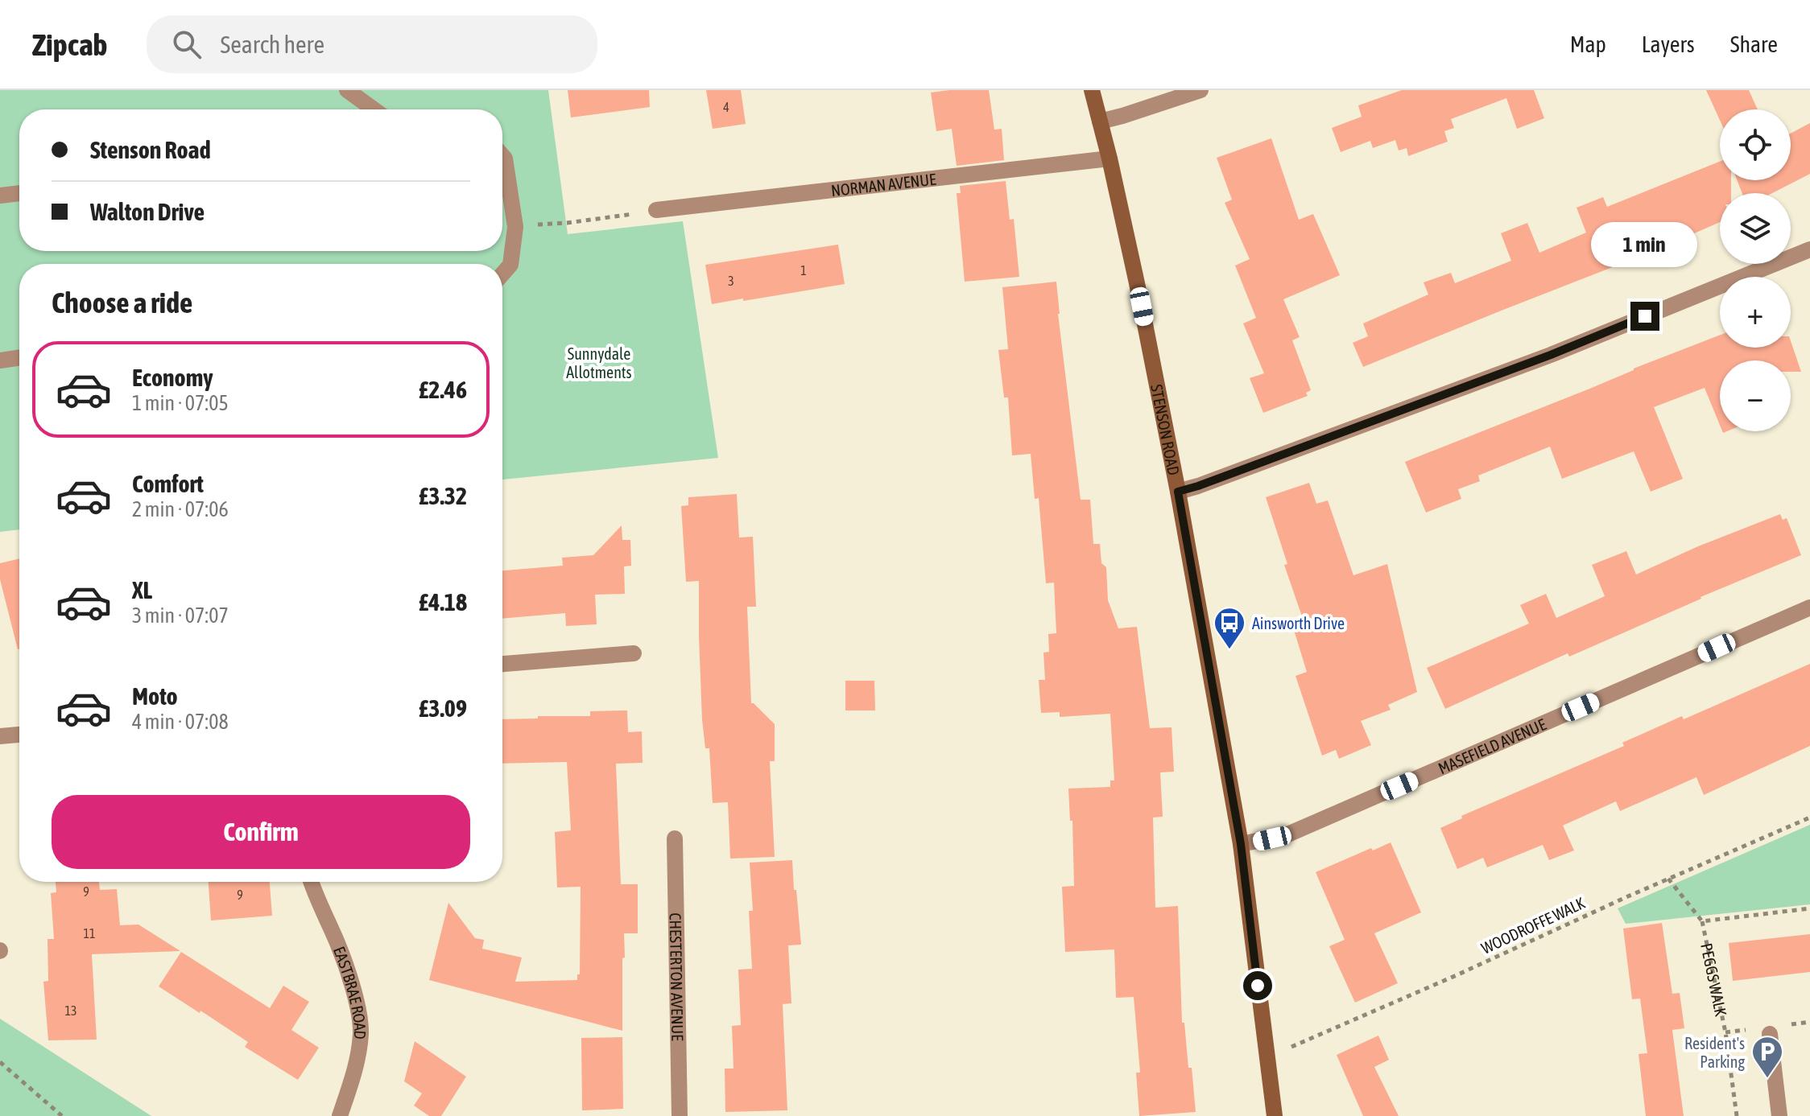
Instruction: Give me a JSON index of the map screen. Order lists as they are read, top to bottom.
{
  "streets": {
    "street": [
      "NORMAN AVENUE",
      "STENSON ROAD",
      "MASEFIELD AVENUE",
      "CHESTERTON AVENUE",
      "EASTBRAE ROAD"
    ],
    "path": ["WOODROFFE WALK", "PEGGS WALK"]
  },
  "crossings": [
    ["NORMAN AVENUE", "STENSON ROAD"],
    ["STENSON ROAD", "MASEFIELD AVENUE"],
    ["STENSON ROAD", "WOODROFFE WALK"]
  ],
  "parks": ["Sunnydale Allotments"],
  "places": {
    "bus stop": ["Ainsworth Drive"],
    "parking": ["Resident's Parking"]
  },
  "house_numbers": [
    "4",
    "1",
    "3",
    "9",
    "9",
    "11",
    "13"
  ],
  "page": {
    "header": "Zipcab",
    "search": "Search here",
    "nav": ["Map", "Layers", "Share"],
    "map_buttons": ["+", "−"],
    "banner": ["Stenson Road", "Walton Drive"],
    "bubble": "1 min",
    "heading": "Choose a ride",
    "list": [
      {
        "name": "Economy",
        "note": "1 min · 07:05",
        "value": "£2.46"
      },
      {
        "name": "Comfort",
        "note": "2 min · 07:06",
        "value": "£3.32"
      },
      {
        "name": "XL",
        "note": "3 min · 07:07",
        "value": "£4.18"
      },
      {
        "name": "Moto",
        "note": "4 min · 07:08",
        "value": "£3.09"
      }
    ],
    "buttons": "Confirm"
  }
}
